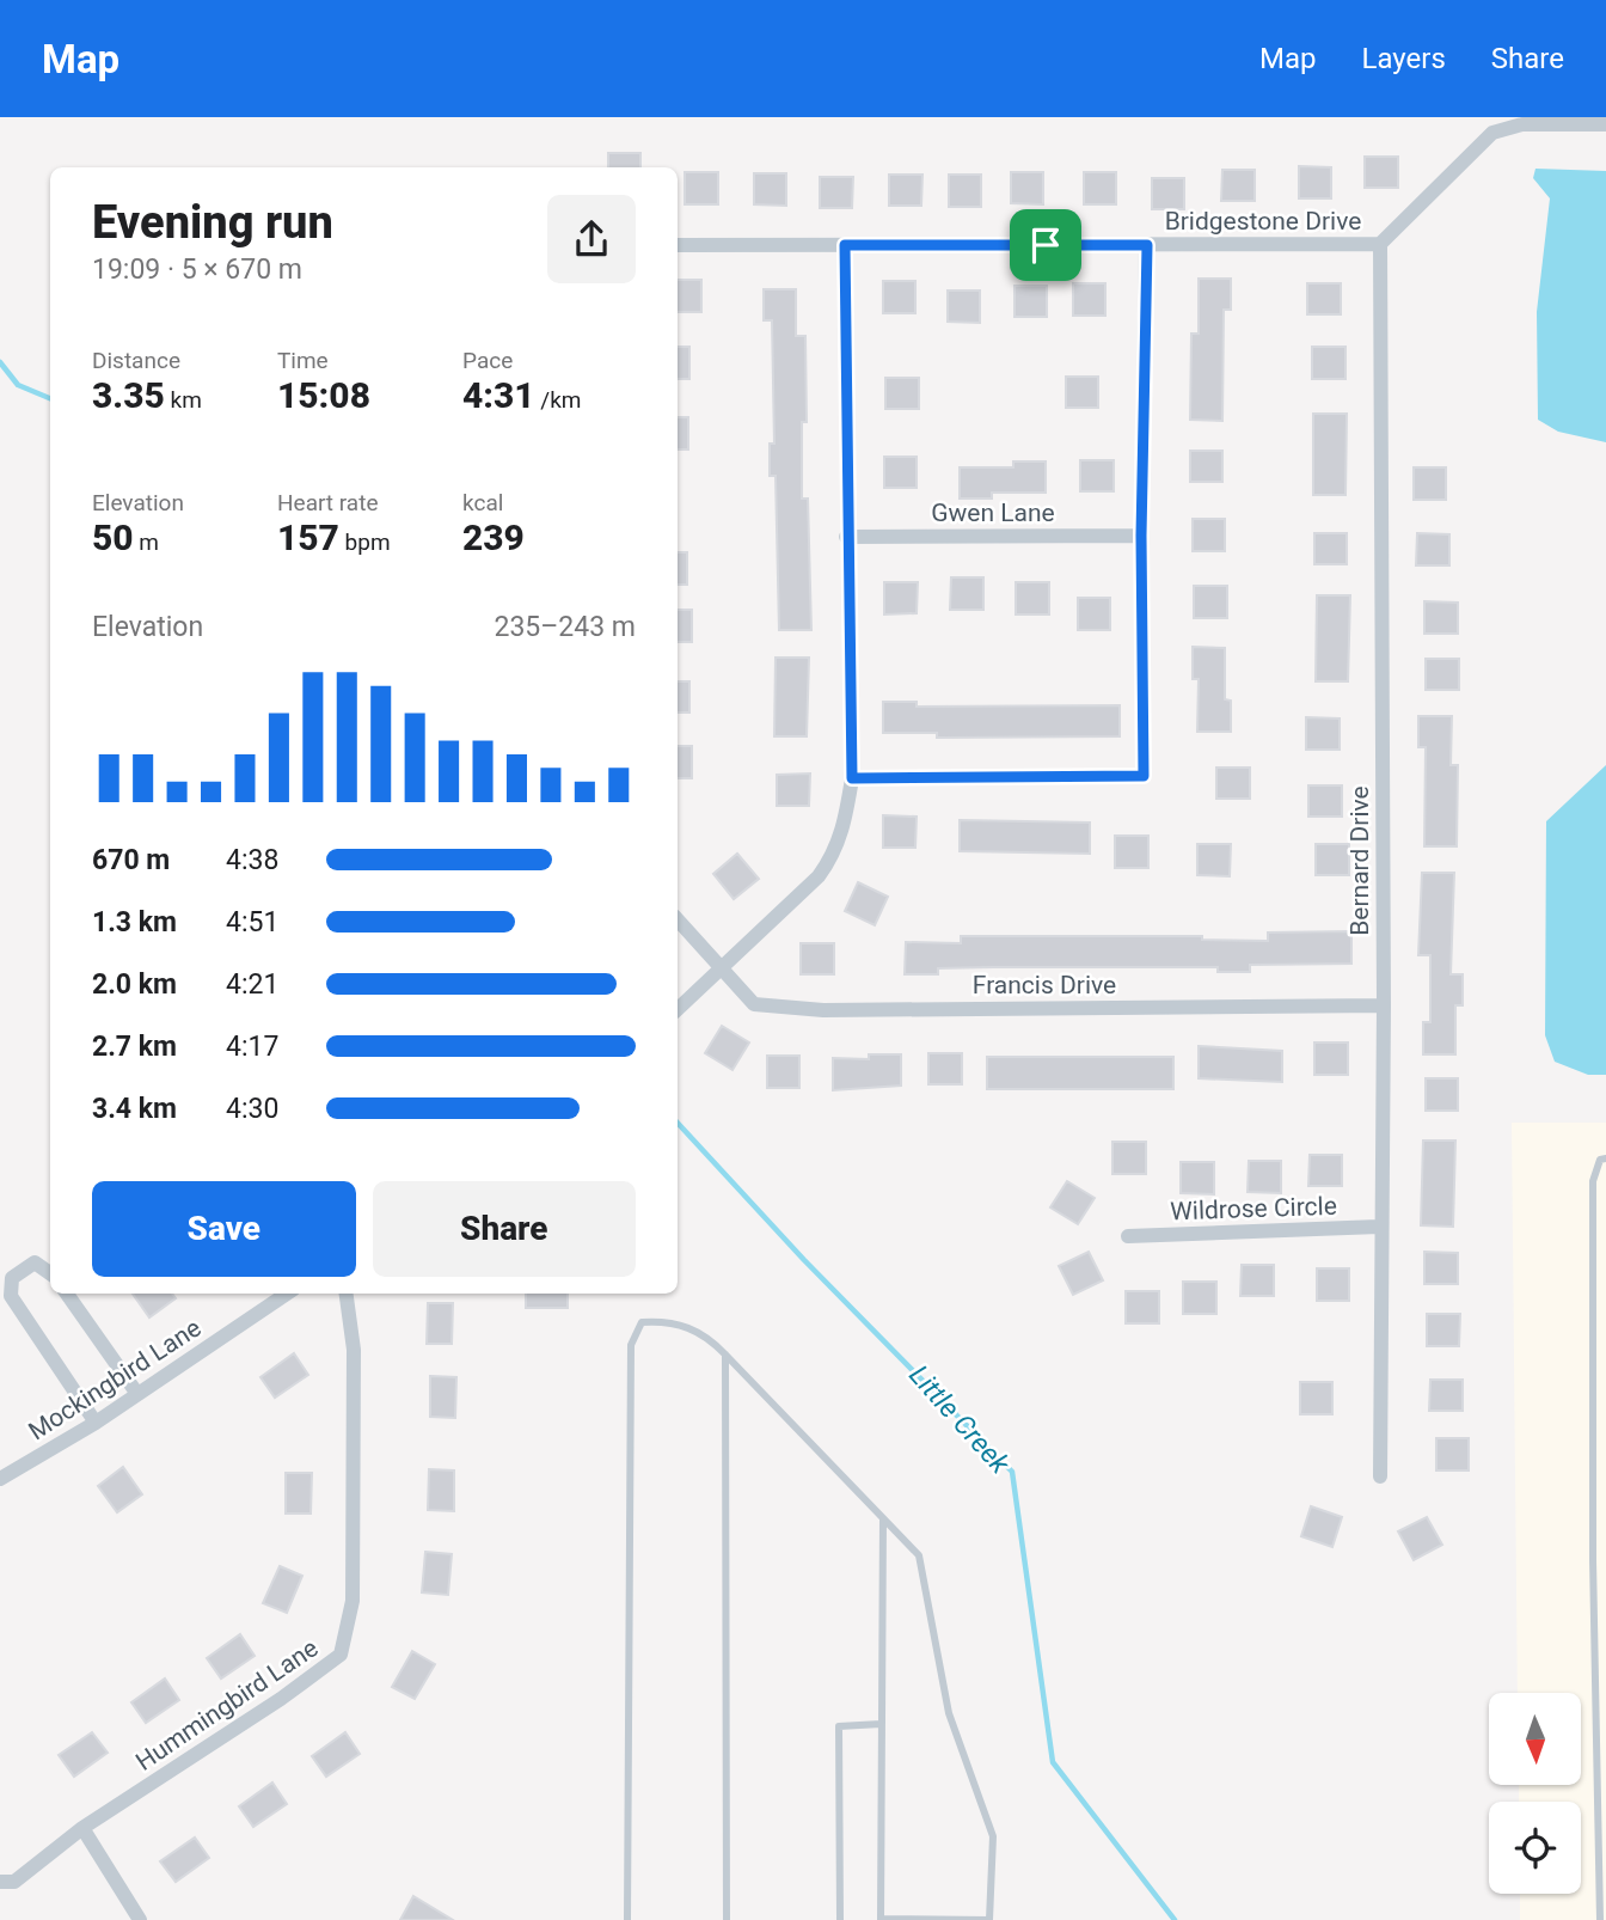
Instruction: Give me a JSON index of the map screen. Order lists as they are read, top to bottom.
{
  "streets": {
    "street": [
      "Bridgestone Drive",
      "Gwen Lane",
      "Bernard Drive",
      "Francis Drive",
      "Wildrose Circle",
      "Mockingbird Lane",
      "Hummingbird Lane"
    ]
  },
  "crossings": [
    ["Bridgestone Drive", "Bernard Drive"],
    ["Bernard Drive", "Francis Drive"],
    ["Bernard Drive", "Wildrose Circle"]
  ],
  "water": ["Little Creek"],
  "north": "bottom",
  "page": {
    "header": "Map",
    "nav": ["Map", "Layers", "Share"],
    "heading": ["Evening run", "19:09 · 5 × 670 m"],
    "stats": [
      ["Distance", "3.35 km"],
      ["Time", "15:08"],
      ["Pace", "4:31 /km"],
      ["Elevation", "50 m"],
      ["Heart rate", "157 bpm"],
      ["kcal", "239"]
    ],
    "chart": ["Elevation", "235–243 m"],
    "list": [
      {
        "name": "670 m",
        "note": "4:38"
      },
      {
        "name": "1.3 km",
        "note": "4:51"
      },
      {
        "name": "2.0 km",
        "note": "4:21"
      },
      {
        "name": "2.7 km",
        "note": "4:17"
      },
      {
        "name": "3.4 km",
        "note": "4:30"
      }
    ],
    "buttons": ["Save", "Share"]
  }
}
